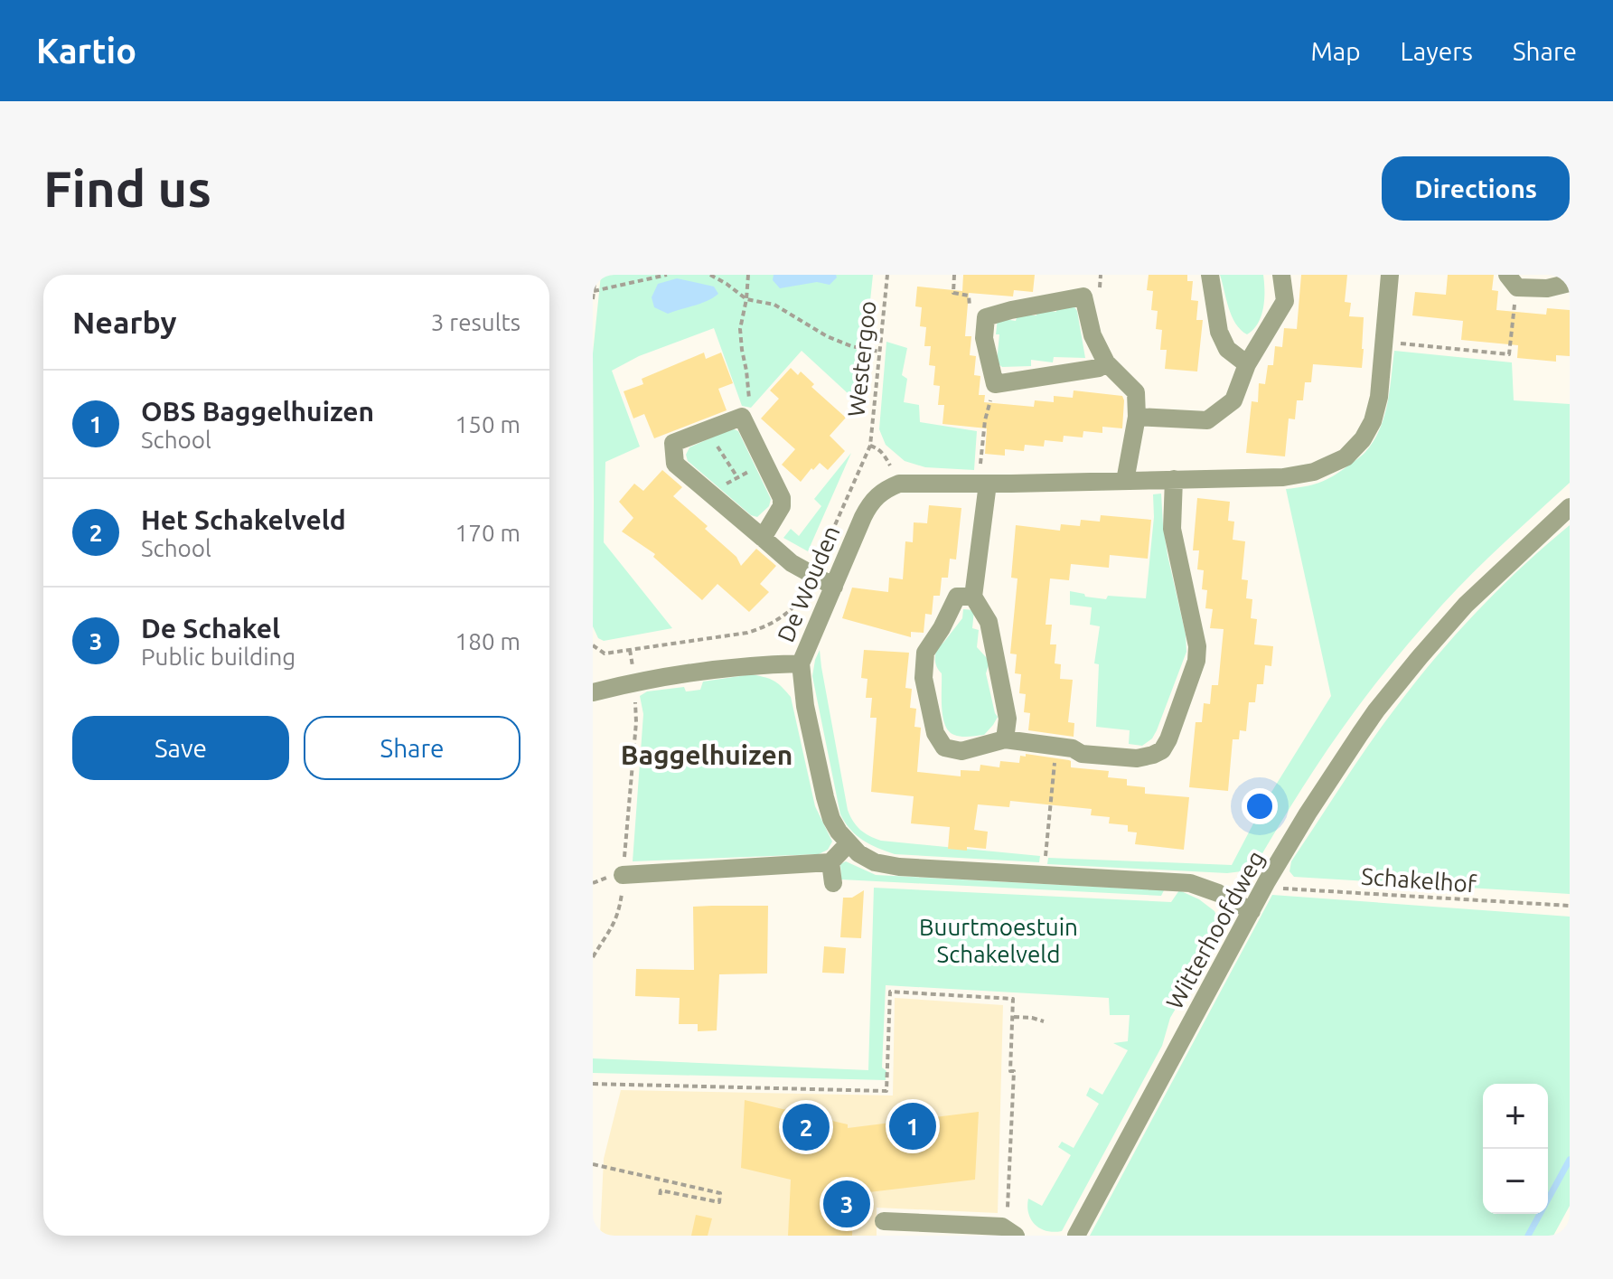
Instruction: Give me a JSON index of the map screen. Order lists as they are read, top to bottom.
{
  "streets": {
    "street": ["De Wouden", "Witterhoofdweg"],
    "path": ["Westergoo", "Schakelhof"]
  },
  "crossings": [
    ["Westergoo", "De Wouden"],
    ["De Wouden", "Witterhoofdweg"],
    ["Schakelhof", "Witterhoofdweg"]
  ],
  "districts": ["Baggelhuizen"],
  "parks": ["Buurtmoestuin Schakelveld"],
  "page": {
    "header": "Kartio",
    "nav": ["Map", "Layers", "Share"],
    "buttons": [
      "Directions",
      ["Save", "Share"]
    ],
    "title": "Find us",
    "heading": ["Nearby", "3 results"],
    "list": [
      {
        "mark": "1",
        "name": "OBS Baggelhuizen",
        "note": "School",
        "value": "150 m"
      },
      {
        "mark": "2",
        "name": "Het Schakelveld",
        "note": "School",
        "value": "170 m"
      },
      {
        "mark": "3",
        "name": "De Schakel",
        "note": "Public building",
        "value": "180 m"
      }
    ],
    "map_buttons": ["+", "−"],
    "pins": ["1", "2", "3"]
  }
}
